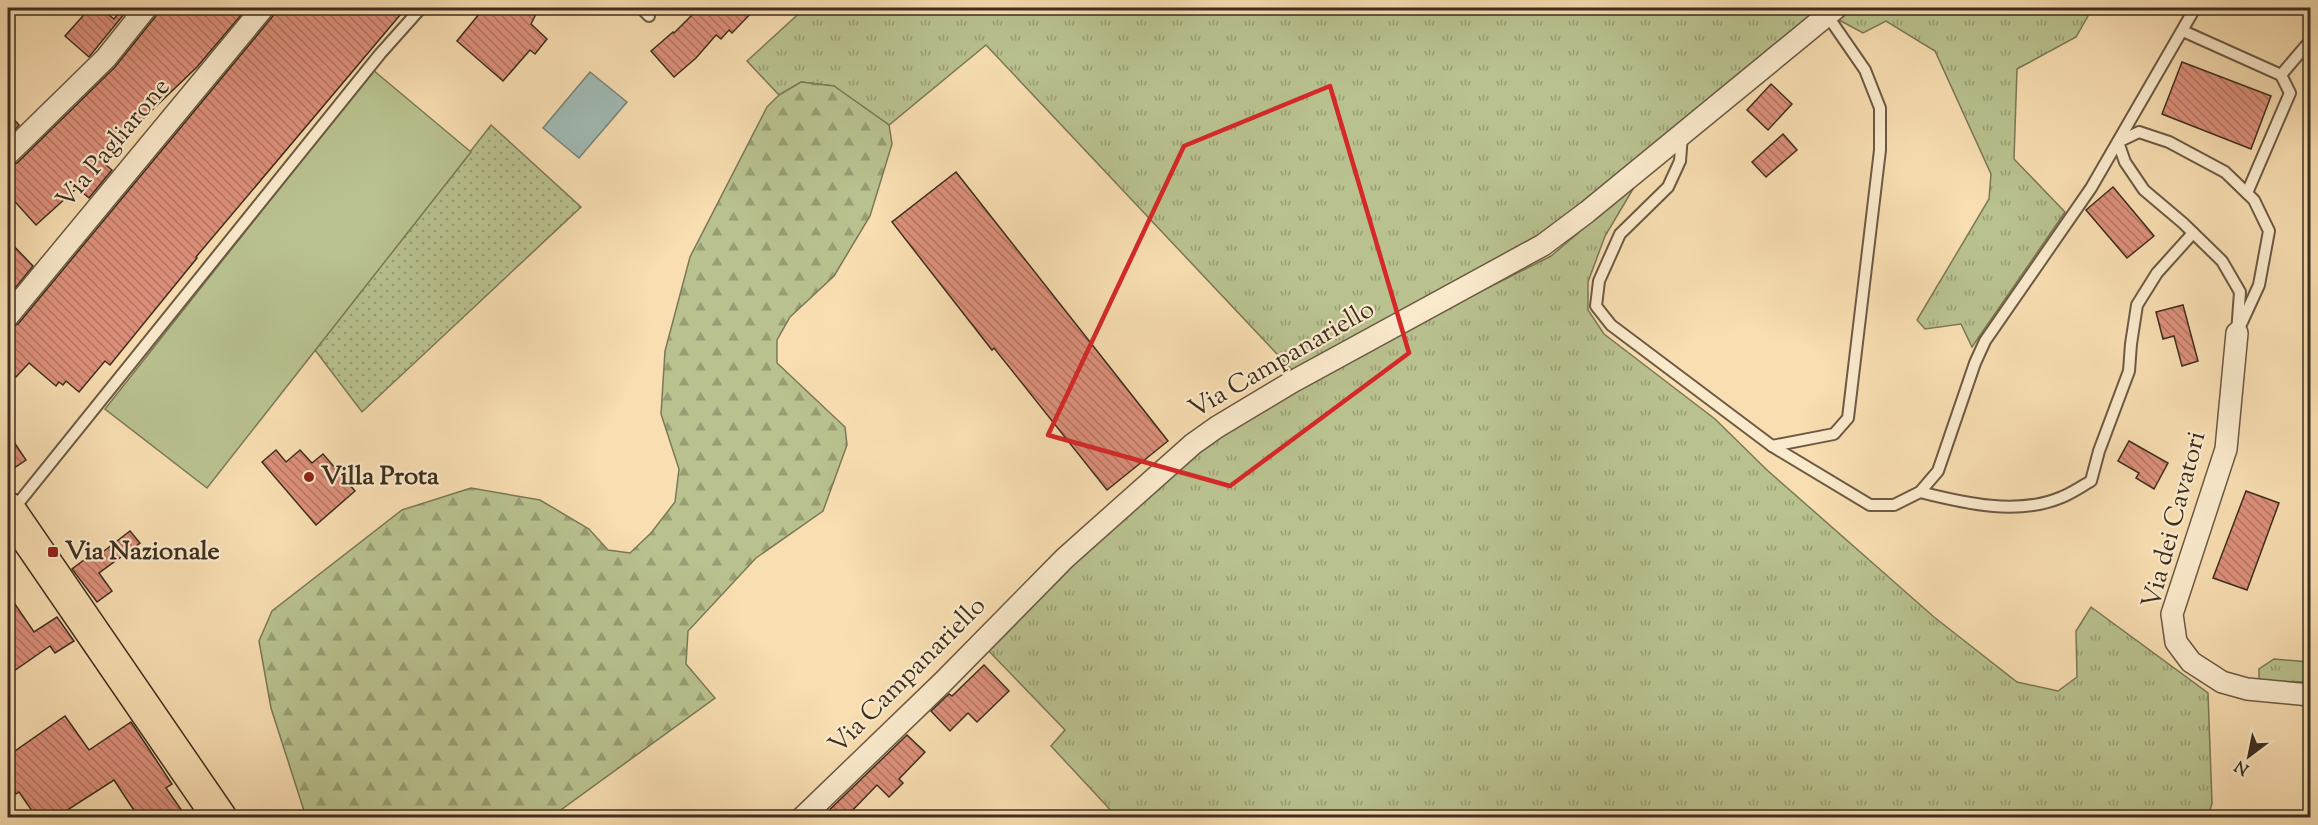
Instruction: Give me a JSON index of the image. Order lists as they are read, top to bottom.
{
  "streets": {
    "street": ["Via Pagliarone", "Via Campanariello", "Via dei Cavatori"]
  },
  "places": {
    "other": ["Villa Prota"],
    "transit": ["Via Nazionale"]
  },
  "north": "bottom left"
}
